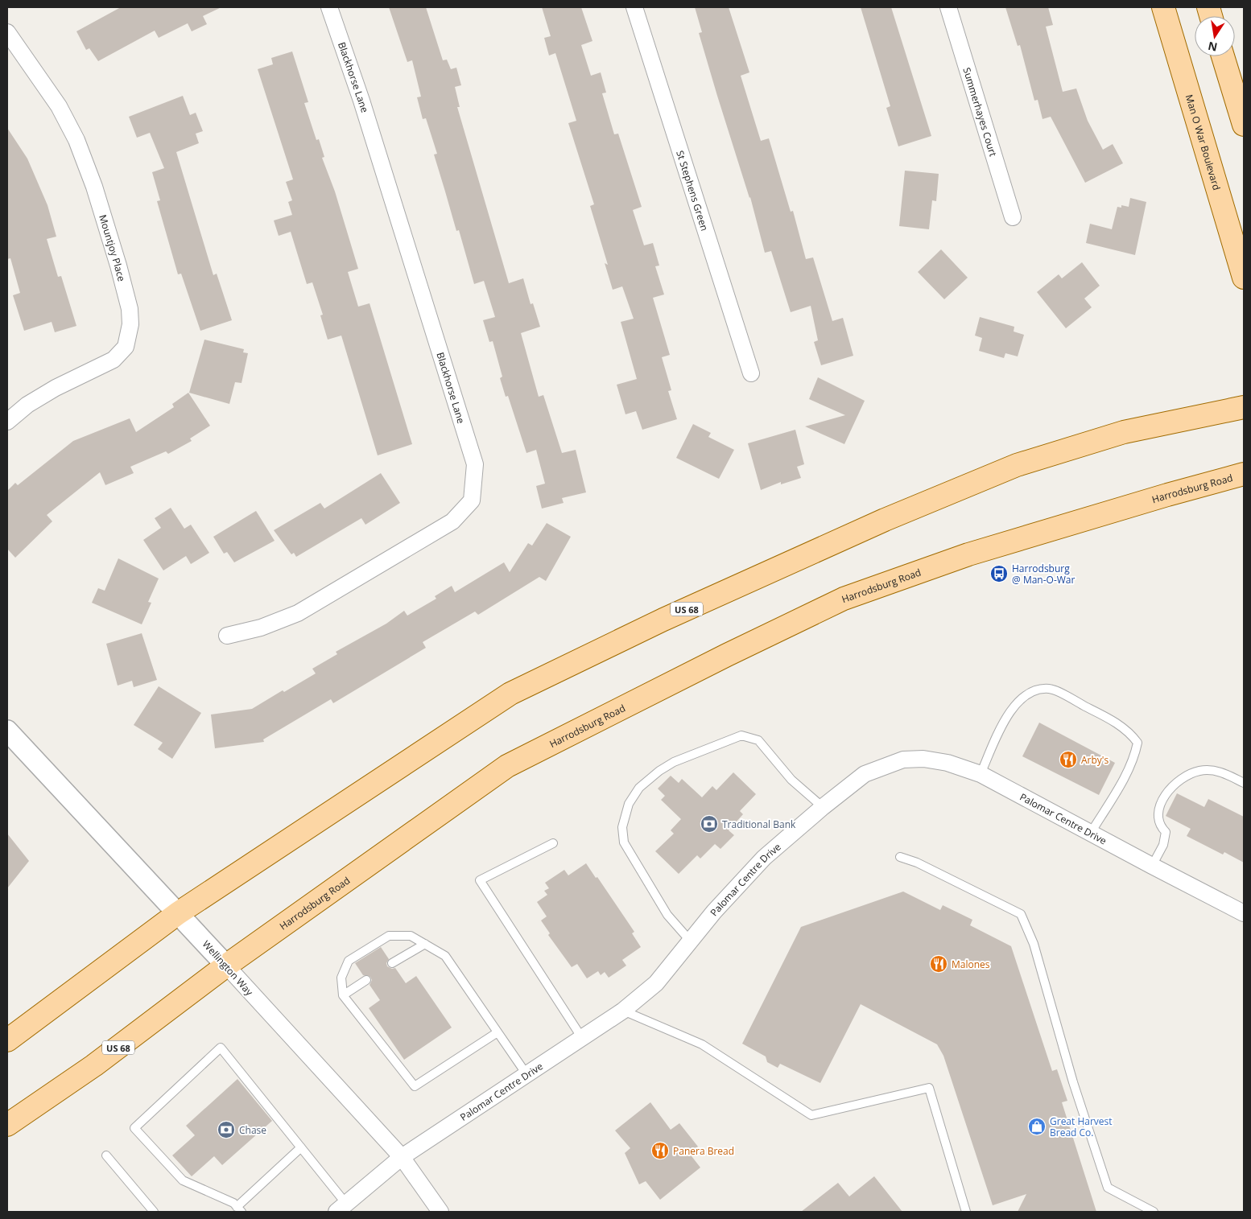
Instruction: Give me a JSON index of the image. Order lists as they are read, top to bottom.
{
  "streets": {
    "main road": ["Man O War Boulevard", "Harrodsburg Road", "US 68"],
    "street": [
      "Blackhorse Lane",
      "Summerhayes Court",
      "St Stephens Green",
      "Mountjoy Place",
      "Palomar Centre Drive",
      "Wellington Way"
    ]
  },
  "crossings": [
    ["Harrodsburg Road", "Wellington Way"],
    ["US 68", "Wellington Way"],
    ["Palomar Centre Drive", "Wellington Way"]
  ],
  "places": {
    "bus stop": ["Harrodsburg @ Man-O-War"],
    "restaurant": ["Arby's", "Malones", "Panera Bread"],
    "bank": ["Traditional Bank", "Chase"],
    "shop": ["Great Harvest Bread Co."]
  },
  "north": "bottom"
}
